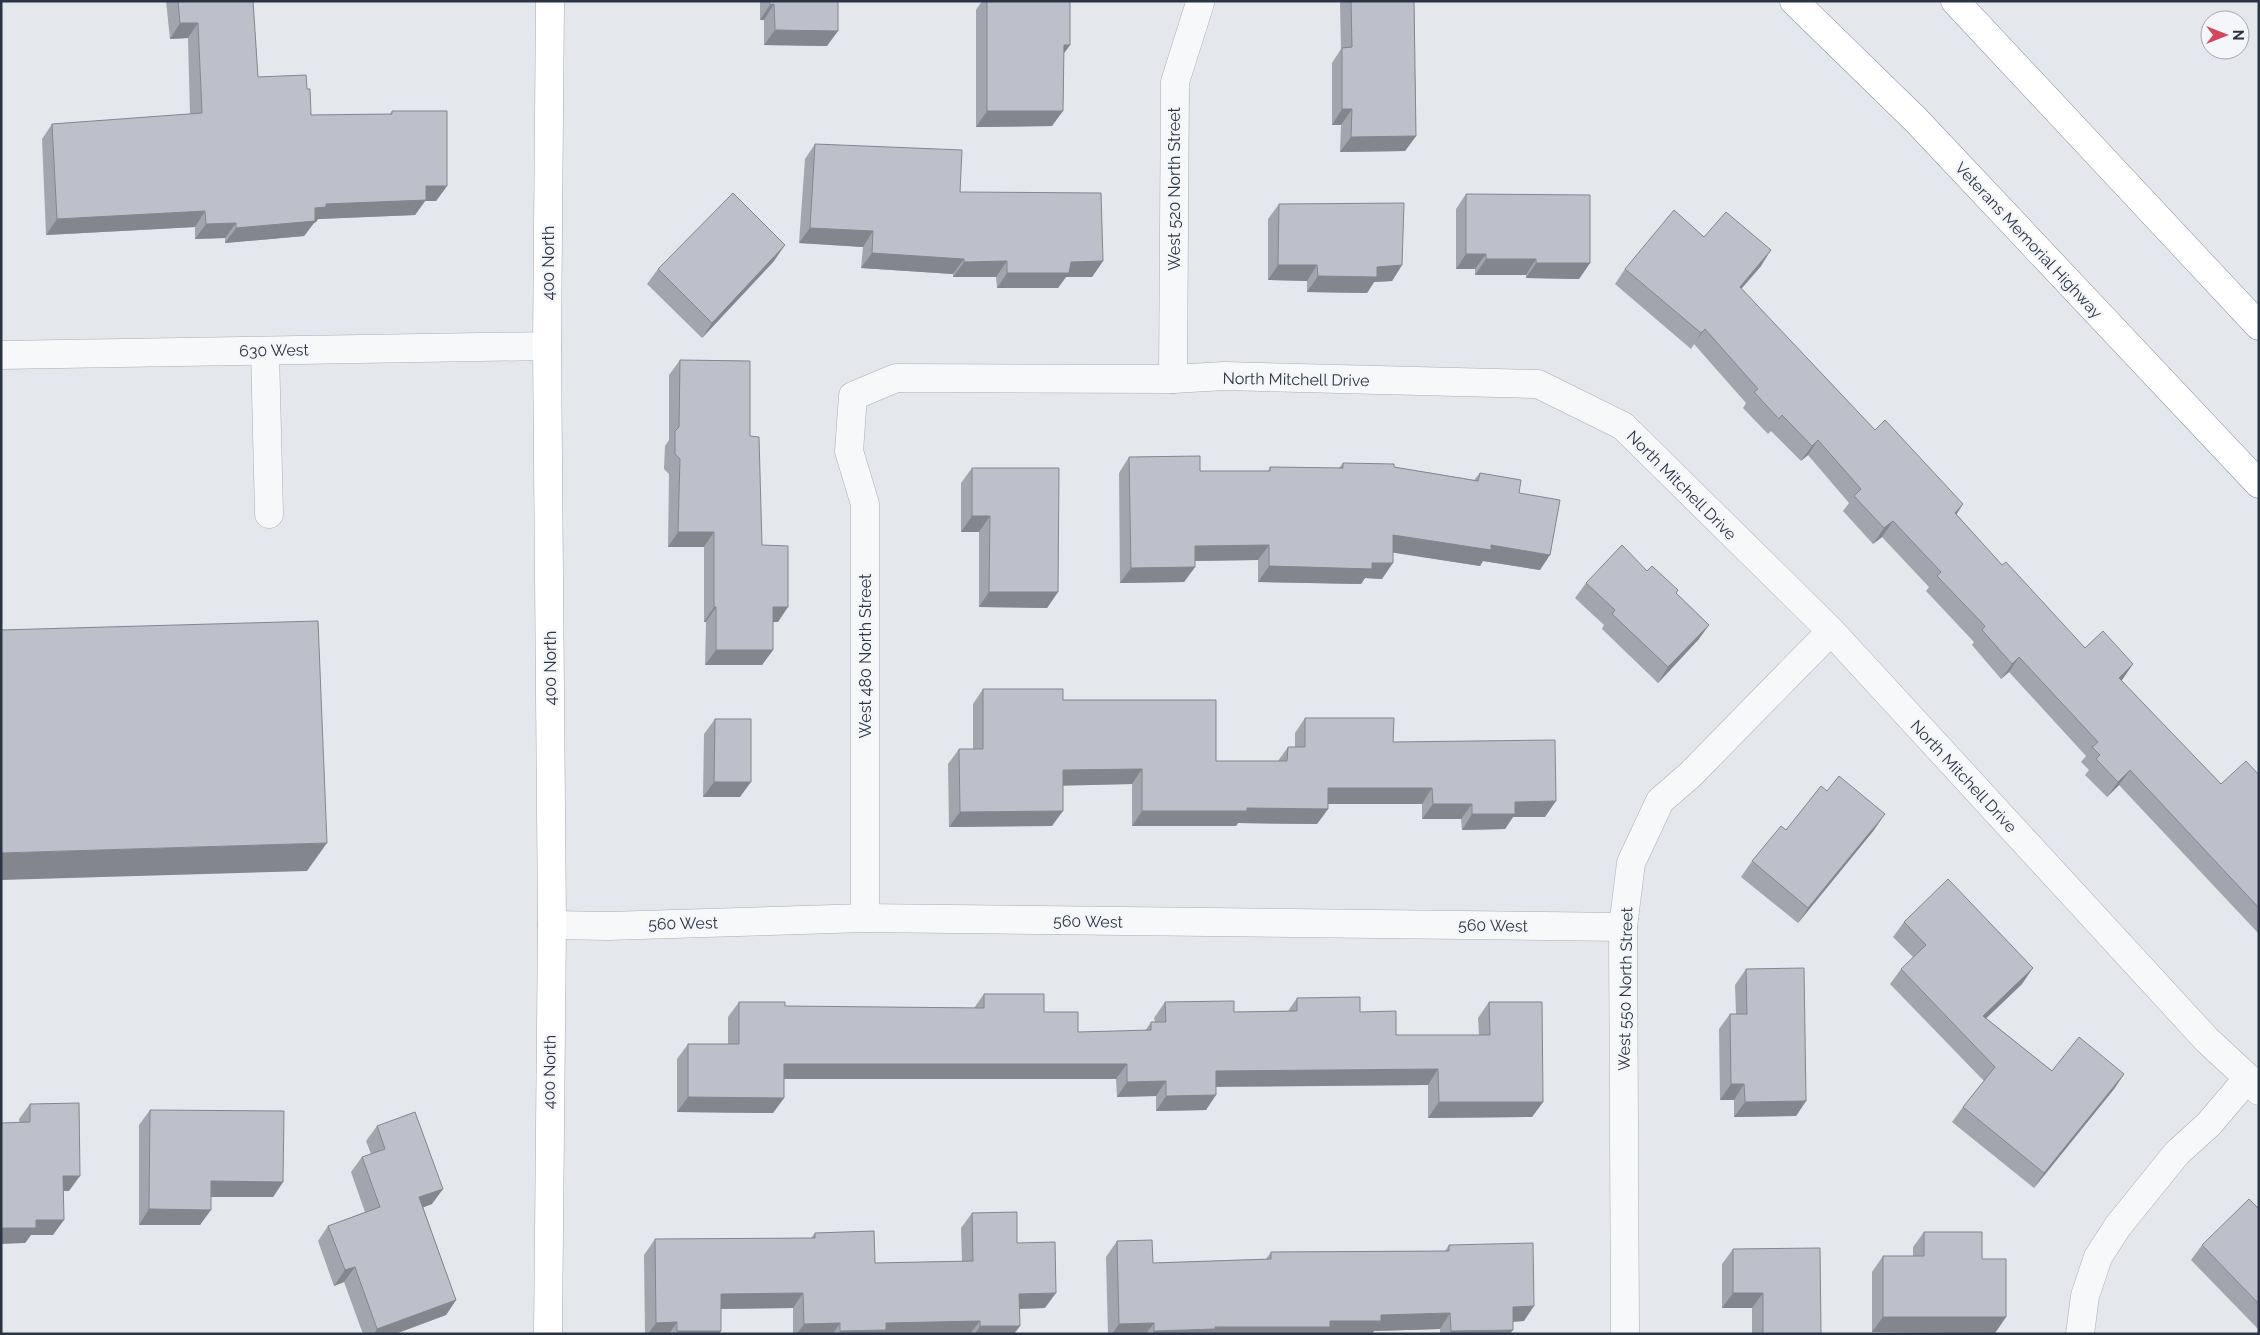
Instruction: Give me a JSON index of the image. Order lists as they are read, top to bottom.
{
  "streets": {
    "main road": ["Veterans Memorial Highway", "400 North"],
    "street": [
      "West 520 North Street",
      "630 West",
      "North Mitchell Drive",
      "West 480 North Street",
      "560 West",
      "West 550 North Street"
    ]
  },
  "crossings": [
    ["West 520 North Street", "North Mitchell Drive"],
    ["400 North", "630 West"],
    ["400 North", "560 West"],
    ["North Mitchell Drive", "West 480 North Street"],
    ["North Mitchell Drive", "West 550 North Street"],
    ["West 480 North Street", "560 West"],
    ["560 West", "West 550 North Street"]
  ],
  "north": "right"
}
